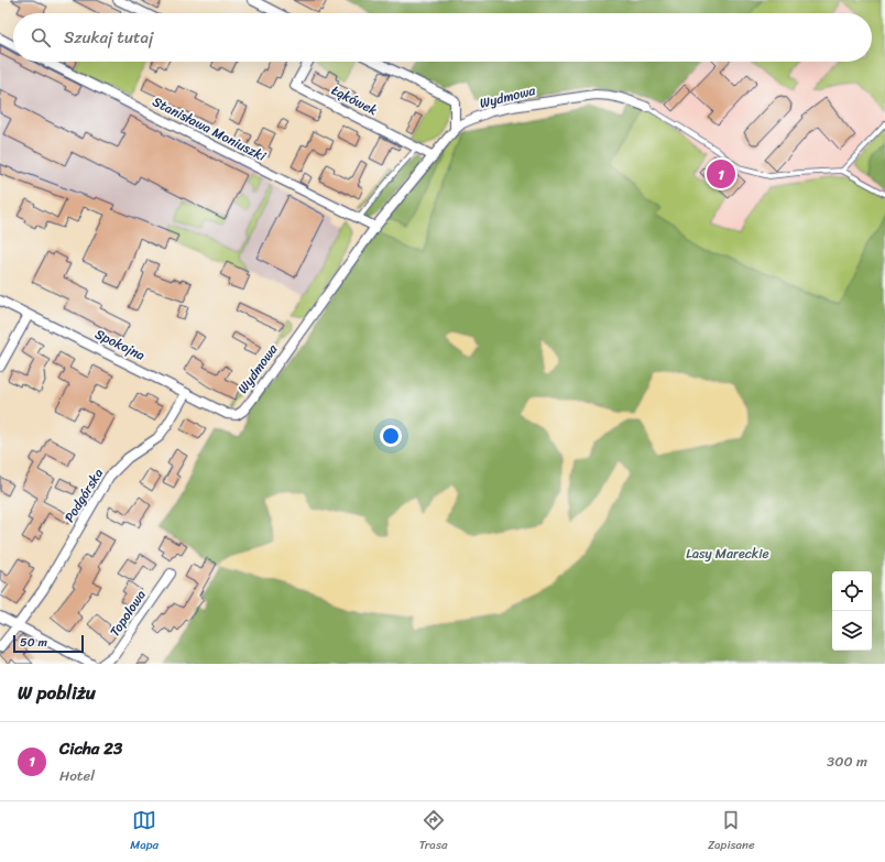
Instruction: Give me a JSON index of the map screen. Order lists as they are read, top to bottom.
{
  "streets": {
    "street": [
      "Wydmowa",
      "Łąkówek",
      "Stanisława Moniuszki",
      "Spokojna",
      "Podgórska",
      "Topolowa"
    ]
  },
  "crossings": [
    ["Wydmowa", "Łąkówek"],
    ["Wydmowa", "Stanisława Moniuszki"],
    ["Wydmowa", "Spokojna"],
    ["Spokojna", "Podgórska"]
  ],
  "parks": ["Lasy Mareckie"],
  "scale_bar": "50 m",
  "page": {
    "search": "Szukaj tutaj",
    "pins": "1",
    "scale": "50 m",
    "heading": "W pobliżu",
    "list": [
      {
        "mark": "1",
        "name": "Cicha 23",
        "note": "Hotel",
        "value": "300 m"
      }
    ],
    "nav": ["Mapa", "Trasa", "Zapisane"]
  }
}
